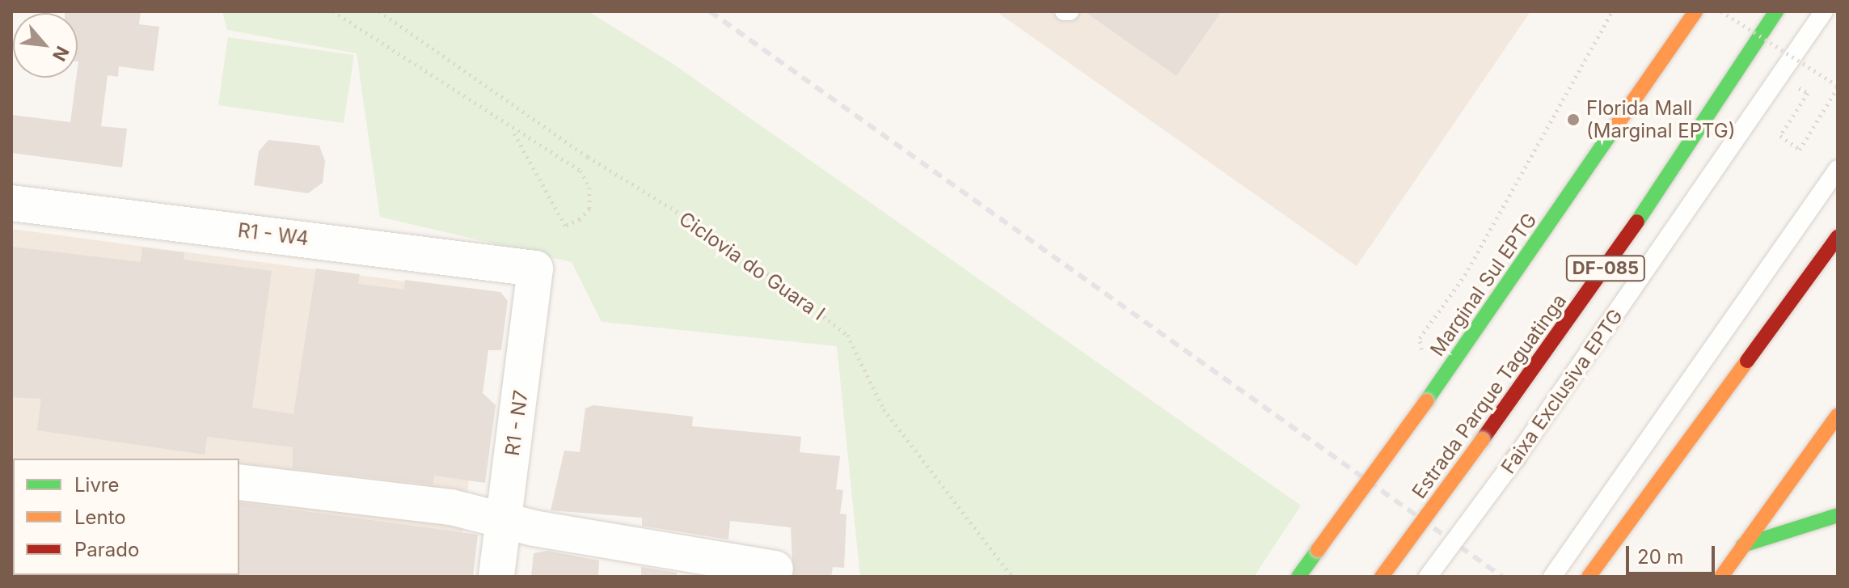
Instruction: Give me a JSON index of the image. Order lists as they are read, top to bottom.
{
  "streets": {
    "main road": ["DF-085", "Marginal Sul EPTG", "Estrada Parque Taguatinga"],
    "street": ["R1 - W4", "R1 - N7"],
    "lane": ["Faixa Exclusiva EPTG"],
    "path": ["Ciclovia do Guara I"]
  },
  "crossings": [
    ["R1 - W4", "R1 - N7"]
  ],
  "places": ["Florida Mall (Marginal EPTG)"],
  "legend": ["Livre", "Lento", "Parado"],
  "scale_bar": "20 m",
  "north": "bottom right"
}
